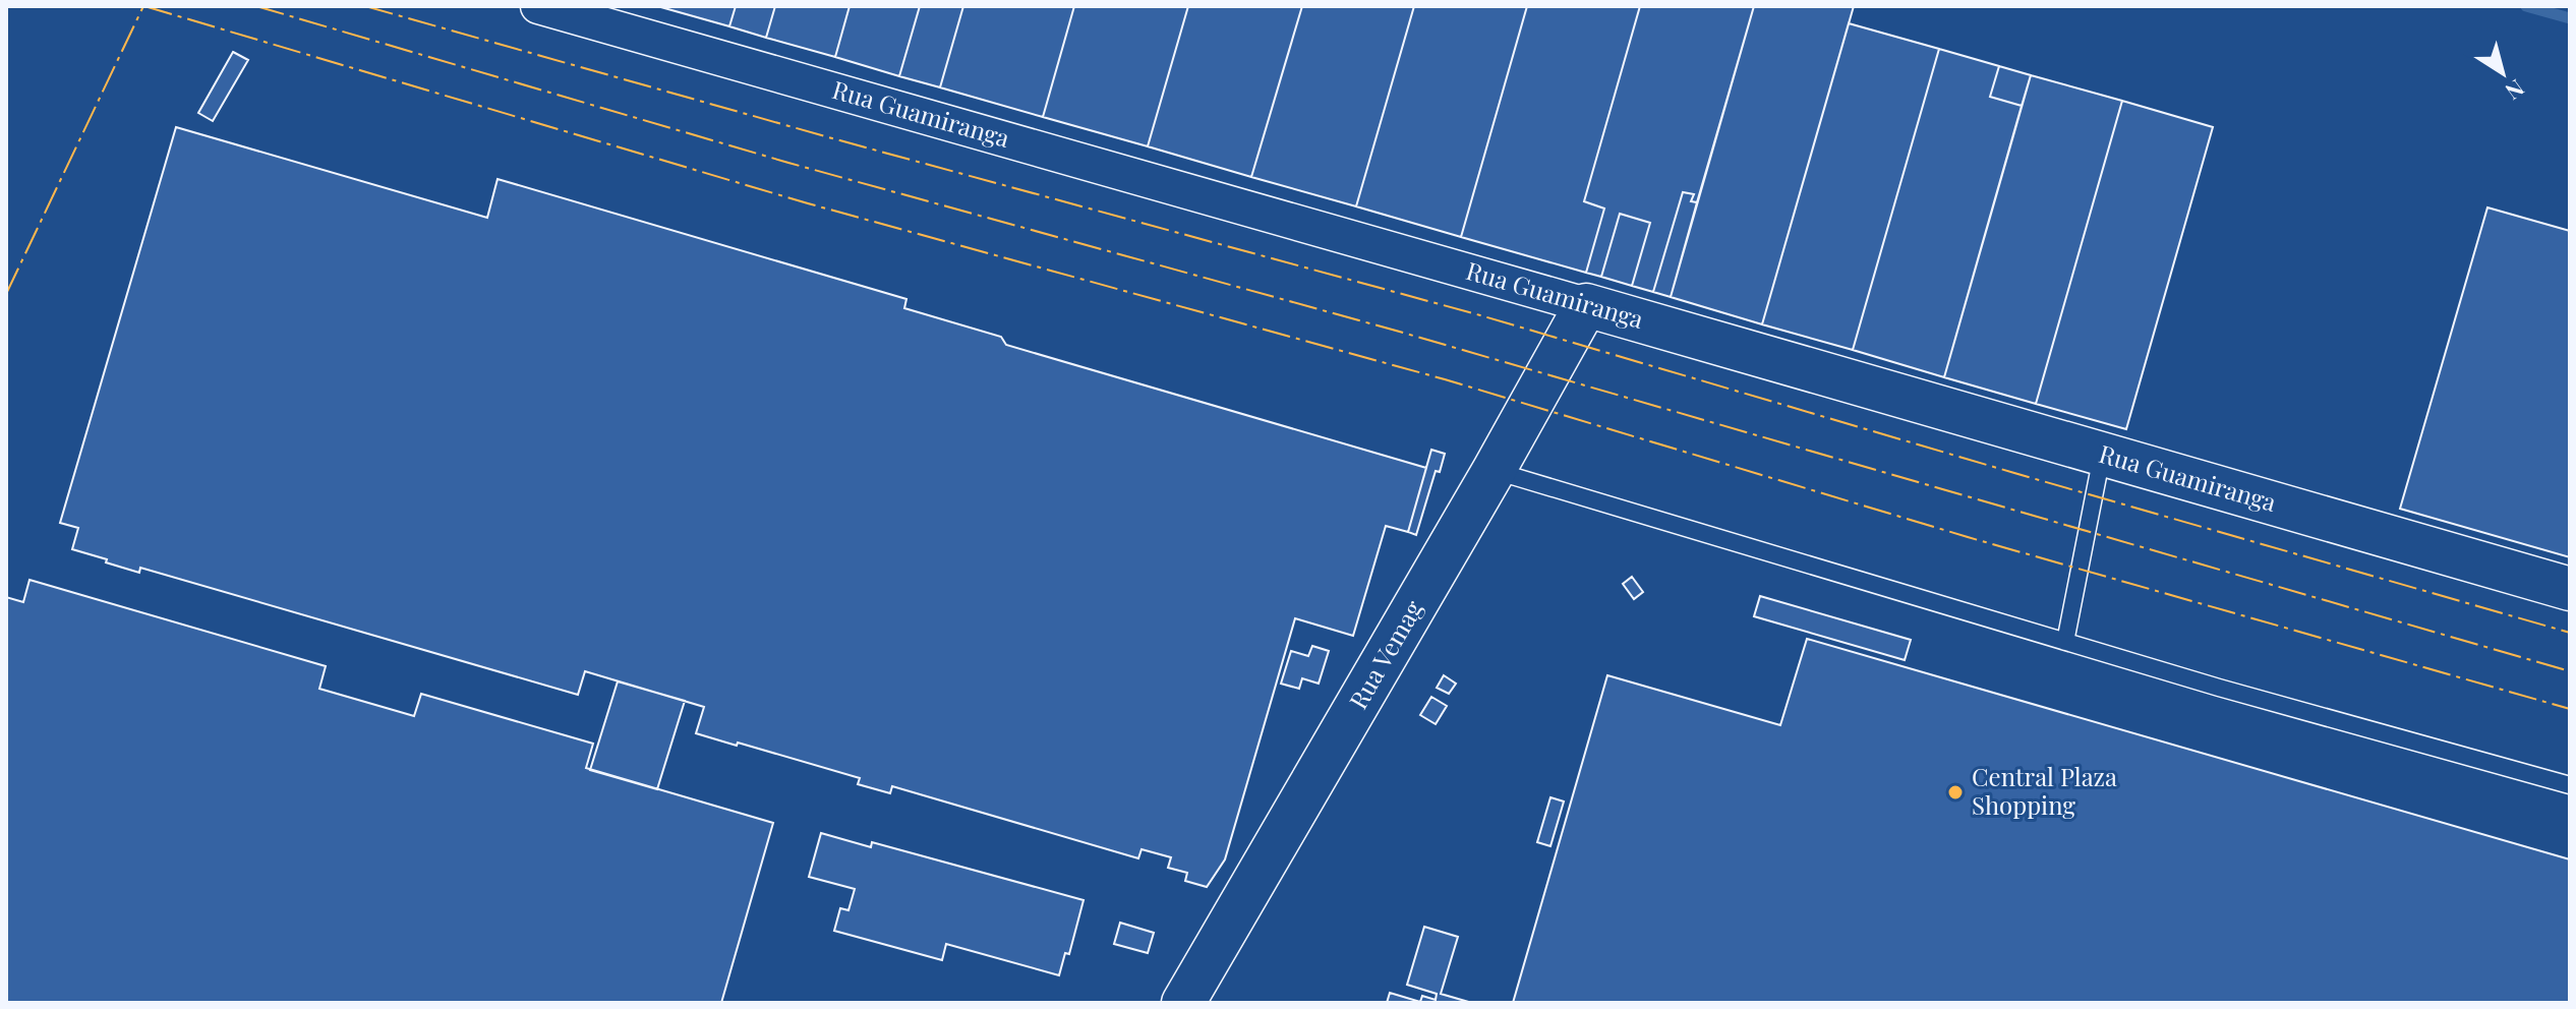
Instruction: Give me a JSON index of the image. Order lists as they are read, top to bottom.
{
  "streets": {
    "street": ["Rua Guamiranga", "Rua Vemag"]
  },
  "crossings": [
    ["Rua Guamiranga", "Rua Vemag"]
  ],
  "places": ["Central Plaza Shopping"],
  "north": "bottom right"
}
